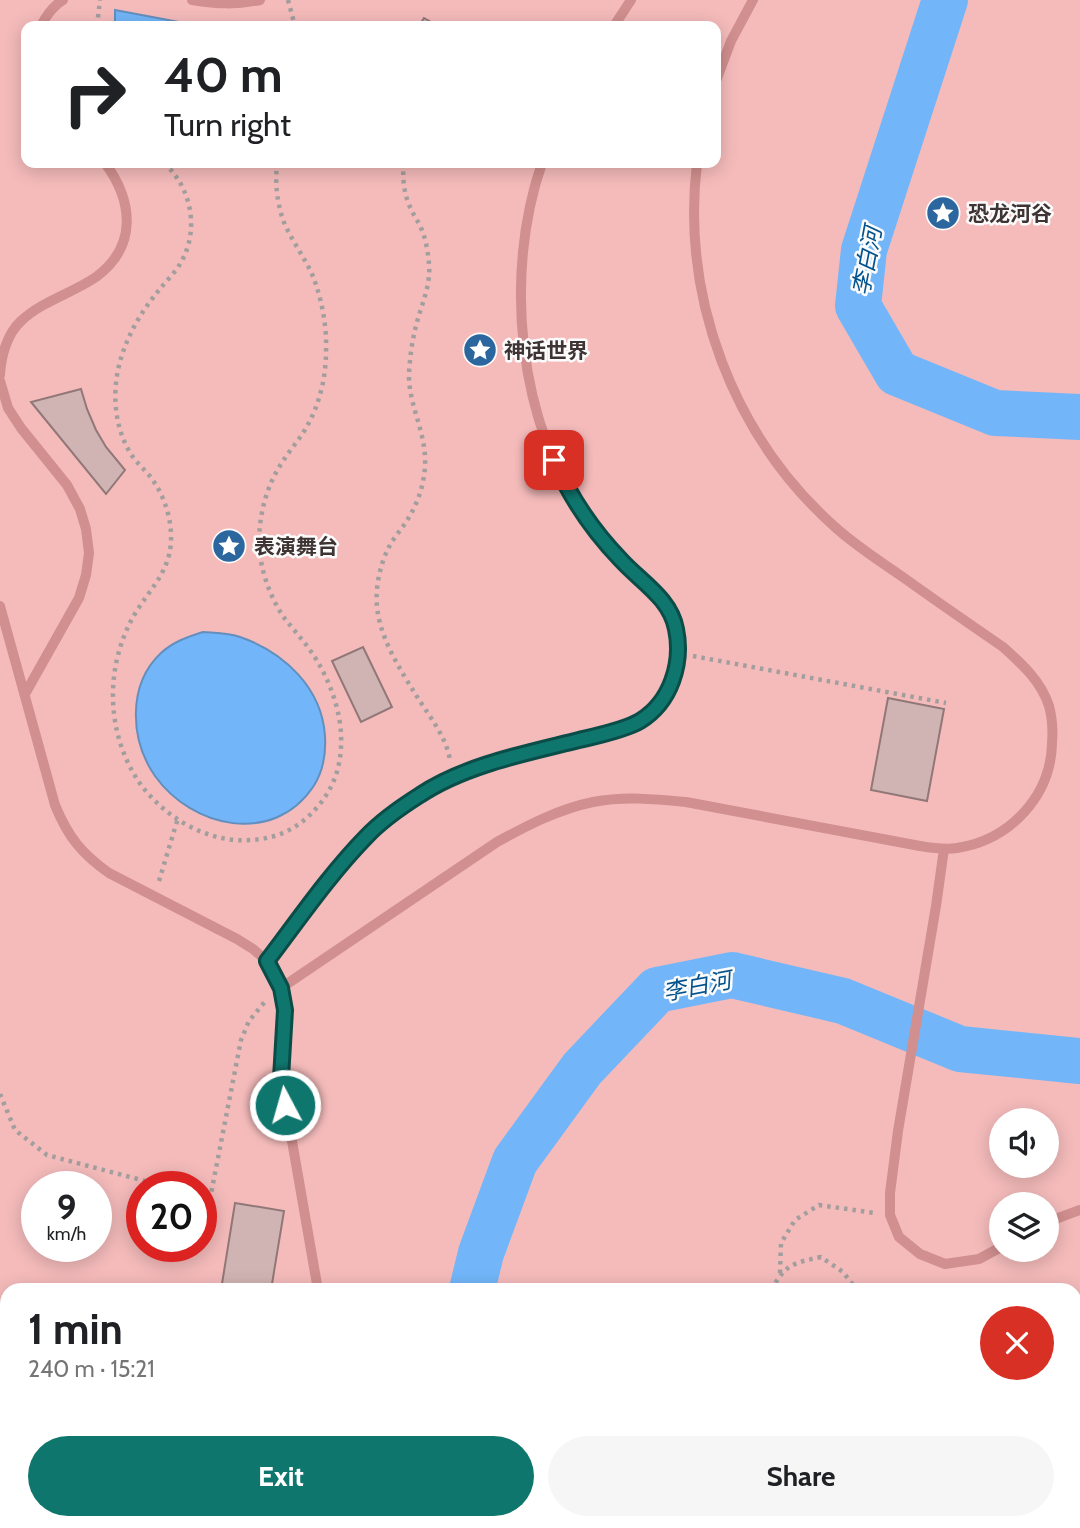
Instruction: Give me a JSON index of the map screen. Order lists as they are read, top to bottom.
{
  "water": ["李白河"],
  "places": {
    "place": ["恐龙河谷", "神话世界", "表演舞台"]
  },
  "page": {
    "turn": ["40 m", "Turn right"],
    "speed": "9 km/h",
    "limit": "20",
    "heading": ["1 min", "240 m · 15:21"],
    "buttons": ["Exit", "Share"]
  }
}
